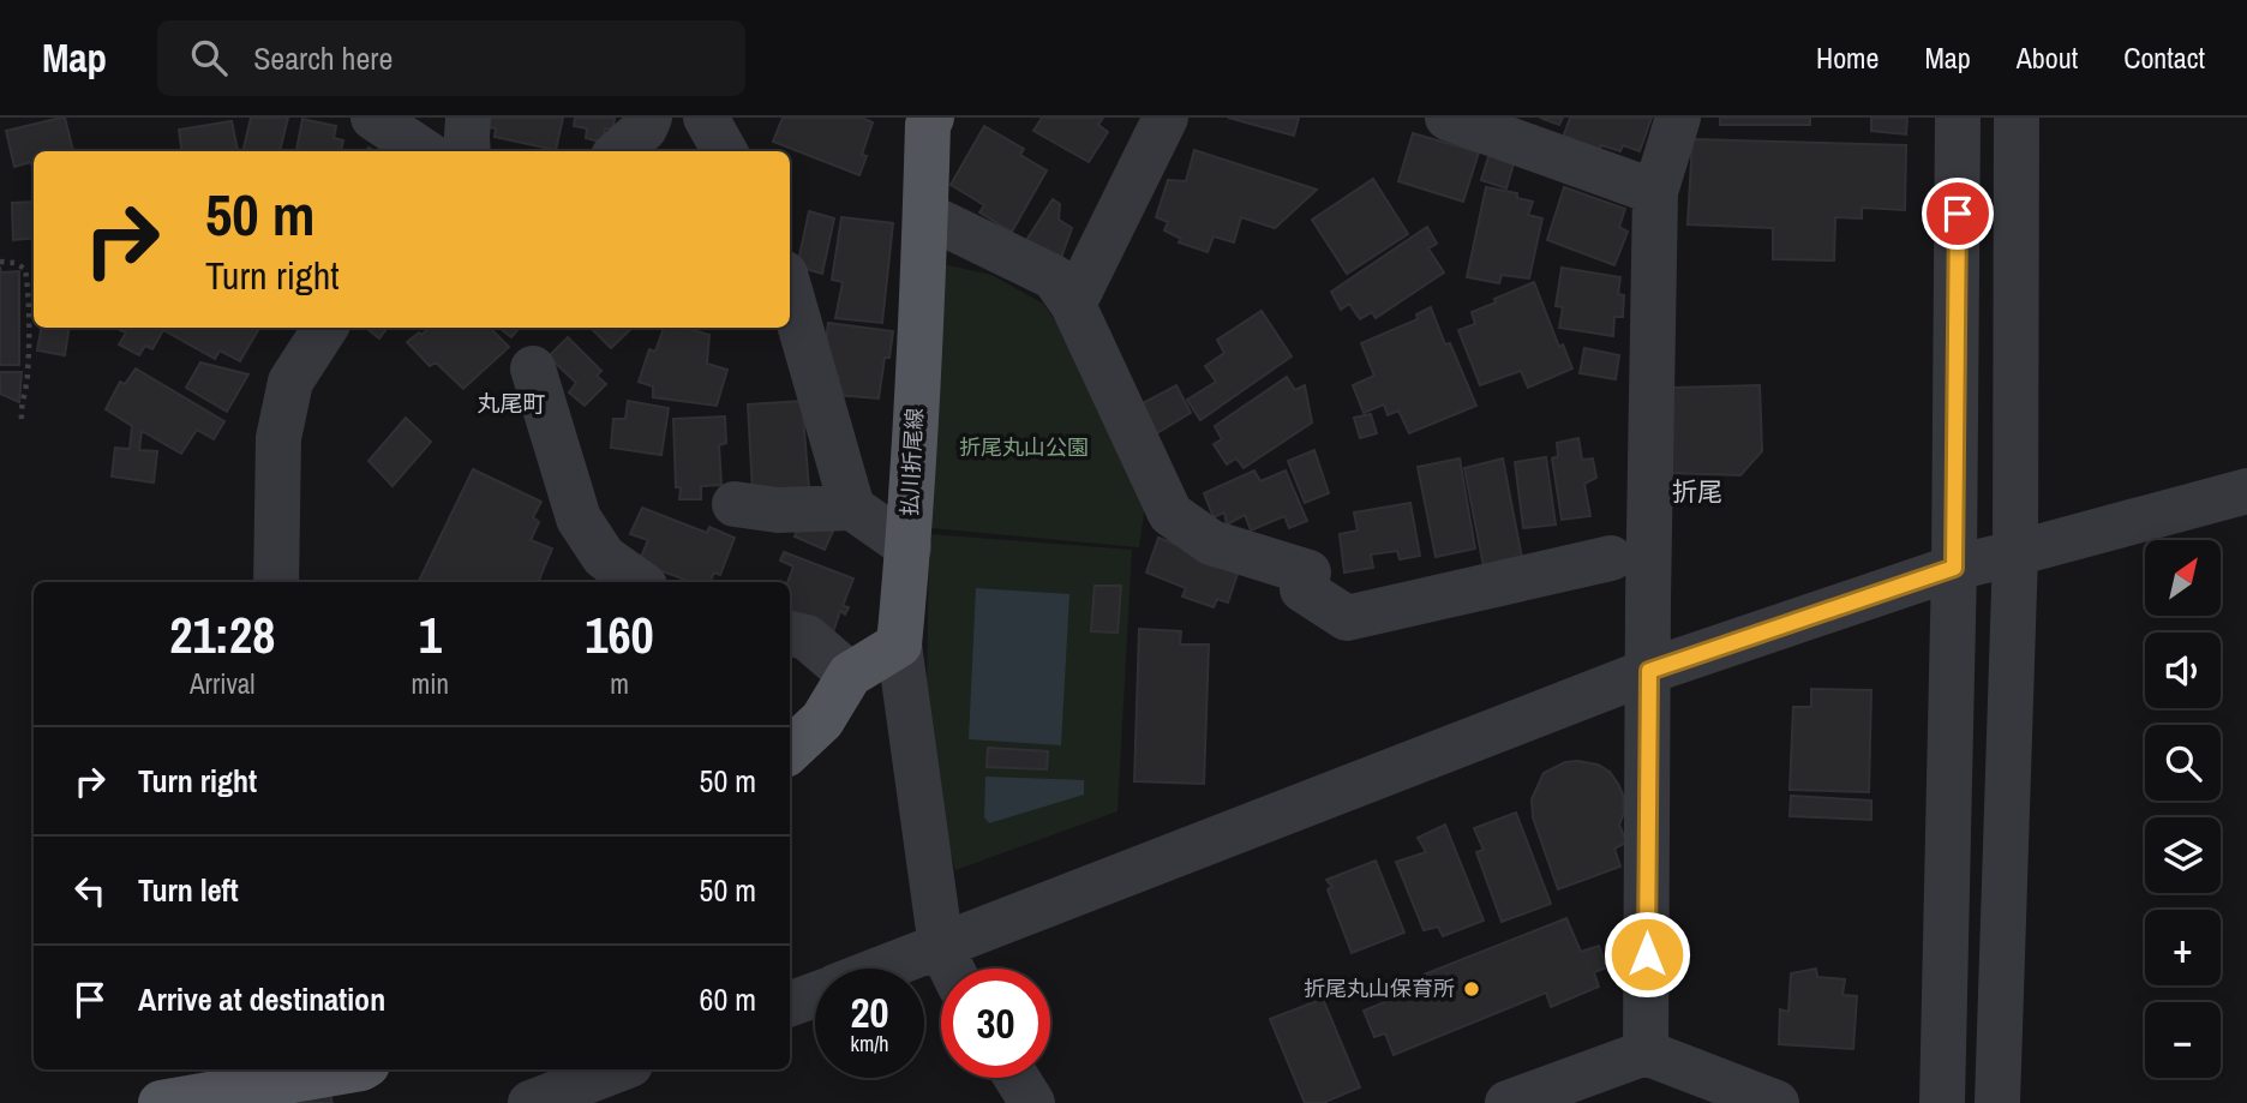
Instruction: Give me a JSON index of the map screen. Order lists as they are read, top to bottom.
{
  "streets": {
    "main road": ["払川折尾線"]
  },
  "districts": ["丸尾町", "折尾"],
  "parks": ["折尾丸山公園"],
  "places": ["折尾丸山保育所"],
  "north": "top right",
  "page": {
    "header": "Map",
    "search": "Search here",
    "nav": [
      "Home",
      "Map",
      "About",
      "Contact"
    ],
    "turn": ["50 m", "Turn right"],
    "map_buttons": ["+", "−"],
    "eta": [
      "21:28",
      "Arrival",
      "1",
      "min",
      "160",
      "m"
    ],
    "list": [
      {
        "name": "Turn right",
        "value": "50 m"
      },
      {
        "name": "Turn left",
        "value": "50 m"
      },
      {
        "name": "Arrive at destination",
        "value": "60 m"
      }
    ],
    "speed": "20 km/h",
    "limit": "30"
  }
}
